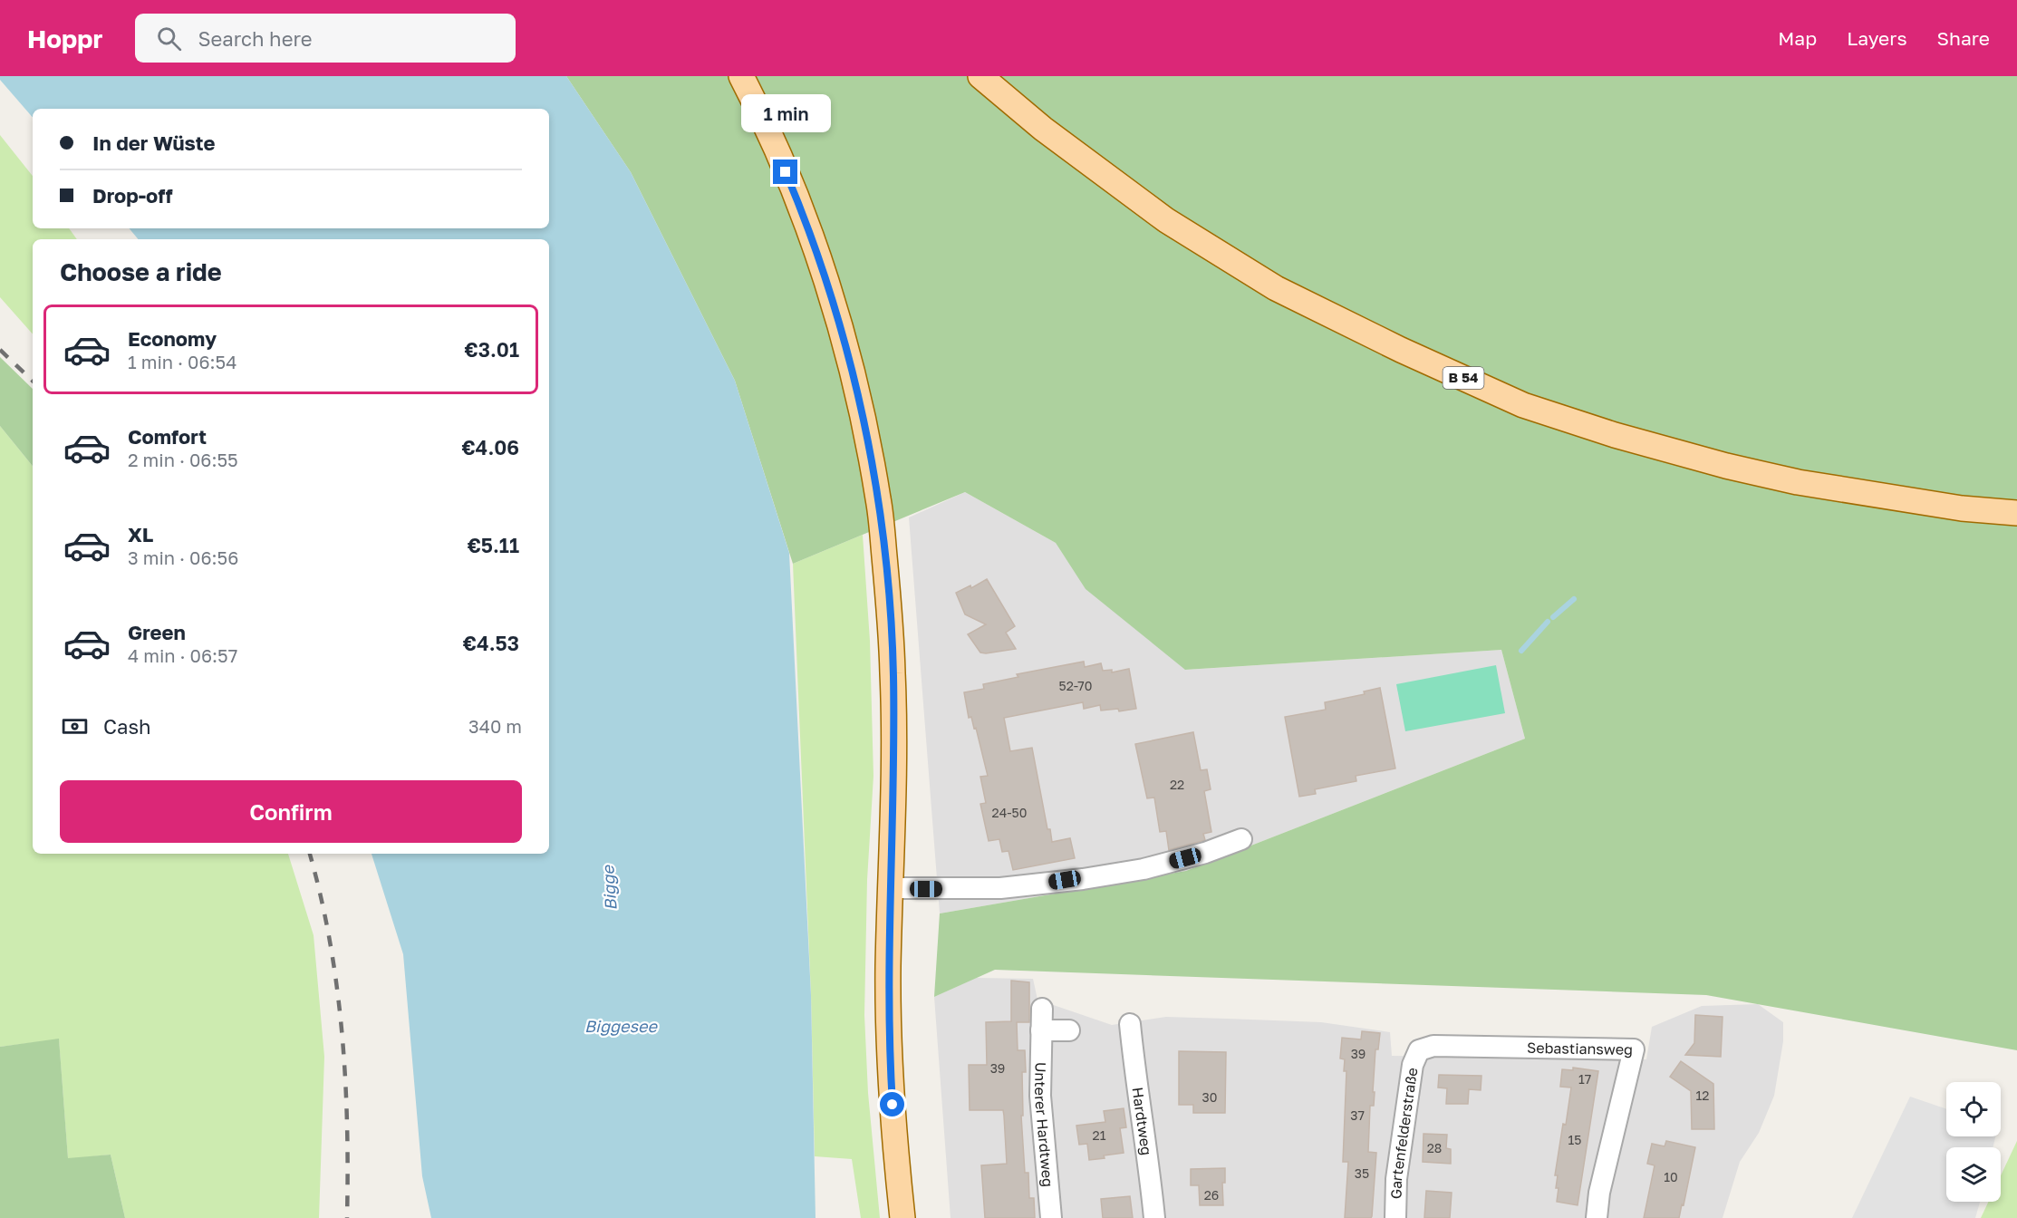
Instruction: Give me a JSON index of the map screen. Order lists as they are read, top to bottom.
{
  "streets": {
    "main road": ["B 54"],
    "street": [
      "Sebastiansweg",
      "Hardtweg",
      "Unterer Hardtweg",
      "Gartenfelderstraße"
    ]
  },
  "crossings": [
    ["Sebastiansweg", "Gartenfelderstraße"]
  ],
  "water": ["Bigge", "Biggesee"],
  "house_numbers": [
    "52-70",
    "22",
    "24-50",
    "39",
    "39",
    "17",
    "12",
    "30",
    "37",
    "21",
    "15",
    "28",
    "35",
    "10",
    "26"
  ],
  "page": {
    "header": "Hoppr",
    "search": "Search here",
    "nav": ["Map", "Layers", "Share"],
    "bubble": "1 min",
    "banner": ["In der Wüste", "Drop-off"],
    "heading": "Choose a ride",
    "list": [
      {
        "name": "Economy",
        "note": "1 min · 06:54",
        "value": "€3.01"
      },
      {
        "name": "Comfort",
        "note": "2 min · 06:55",
        "value": "€4.06"
      },
      {
        "name": "XL",
        "note": "3 min · 06:56",
        "value": "€5.11"
      },
      {
        "name": "Green",
        "note": "4 min · 06:57",
        "value": "€4.53"
      }
    ],
    "pay": ["Cash", "340 m"],
    "buttons": "Confirm"
  }
}
